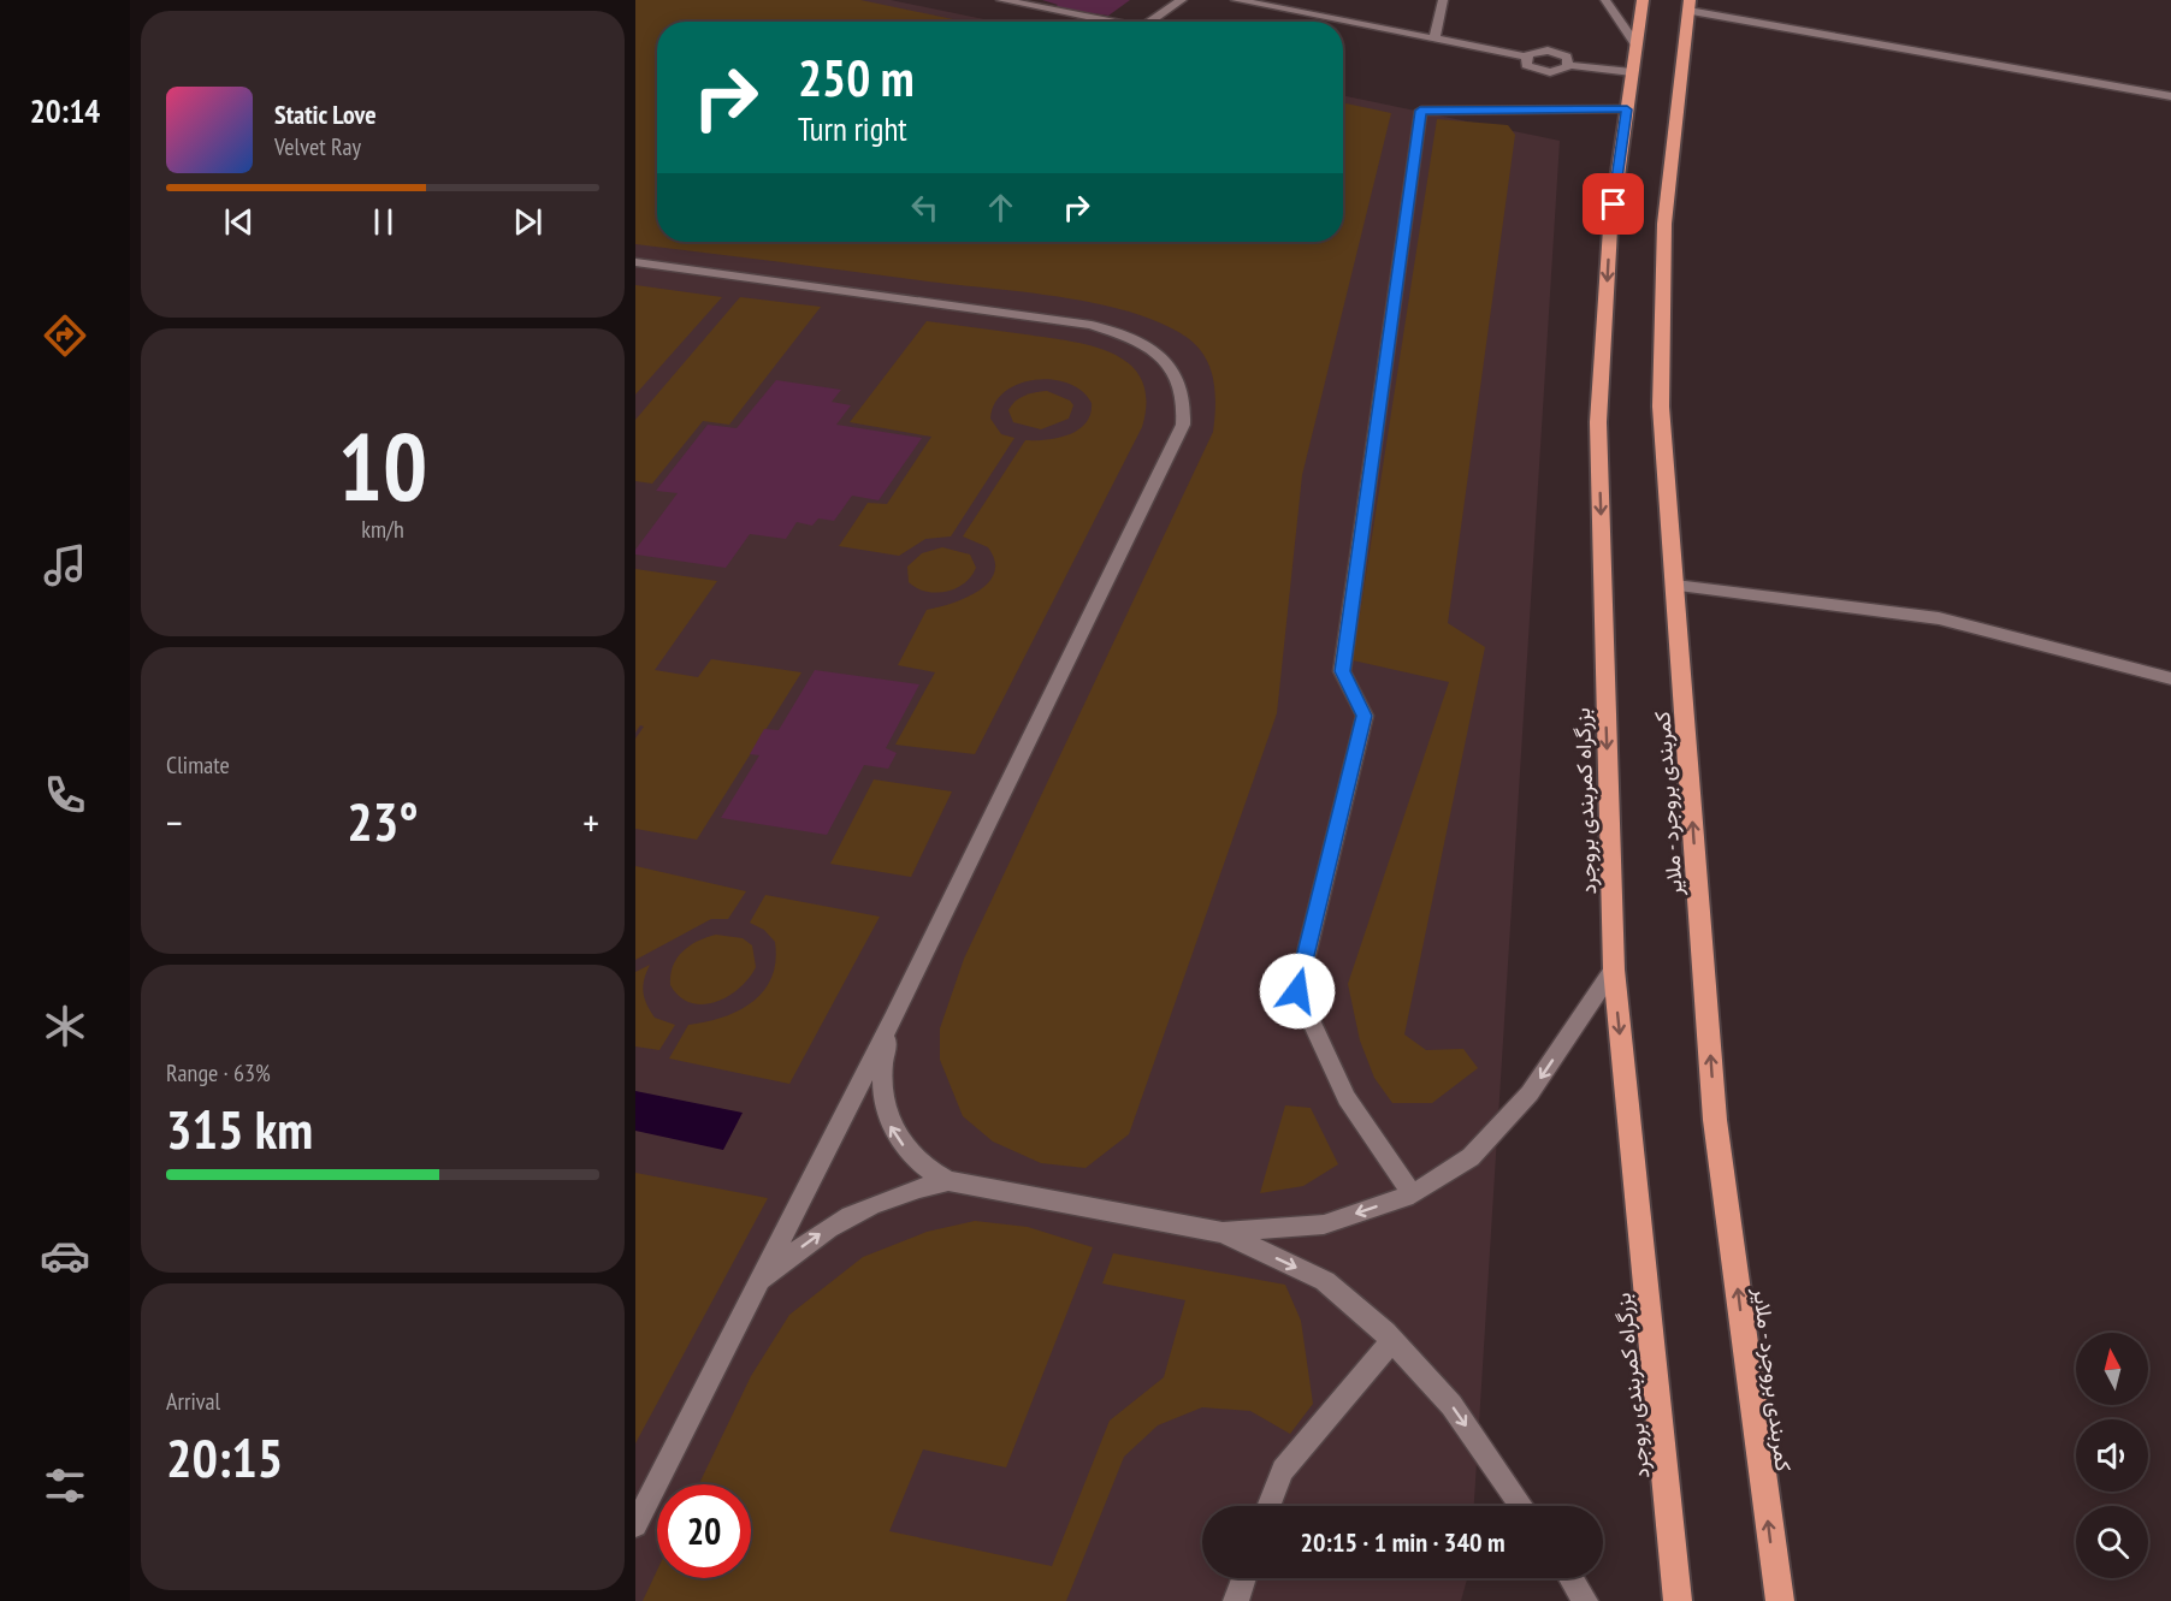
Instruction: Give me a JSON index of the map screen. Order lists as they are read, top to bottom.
{
  "streets": {
    "highway": ["بزرگراه کمربندی بروجرد", "کمربندی بروجرد - ملایر"]
  },
  "one_way": ["بزرگراه کمربندی بروجرد", "کمربندی بروجرد - ملایر"],
  "north": "top",
  "page": {
    "tabs": "20:14",
    "turn": ["250 m", "Turn right"],
    "song": ["Static Love", "Velvet Ray"],
    "tile": [
      ["10", "km/h"],
      "Climate",
      ["Range · 63%", "315 km"],
      ["Arrival", "20:15"]
    ],
    "heat": ["−", "23°", "+"],
    "limit": "20",
    "trip": "20:15 · 1 min · 340 m"
  }
}
